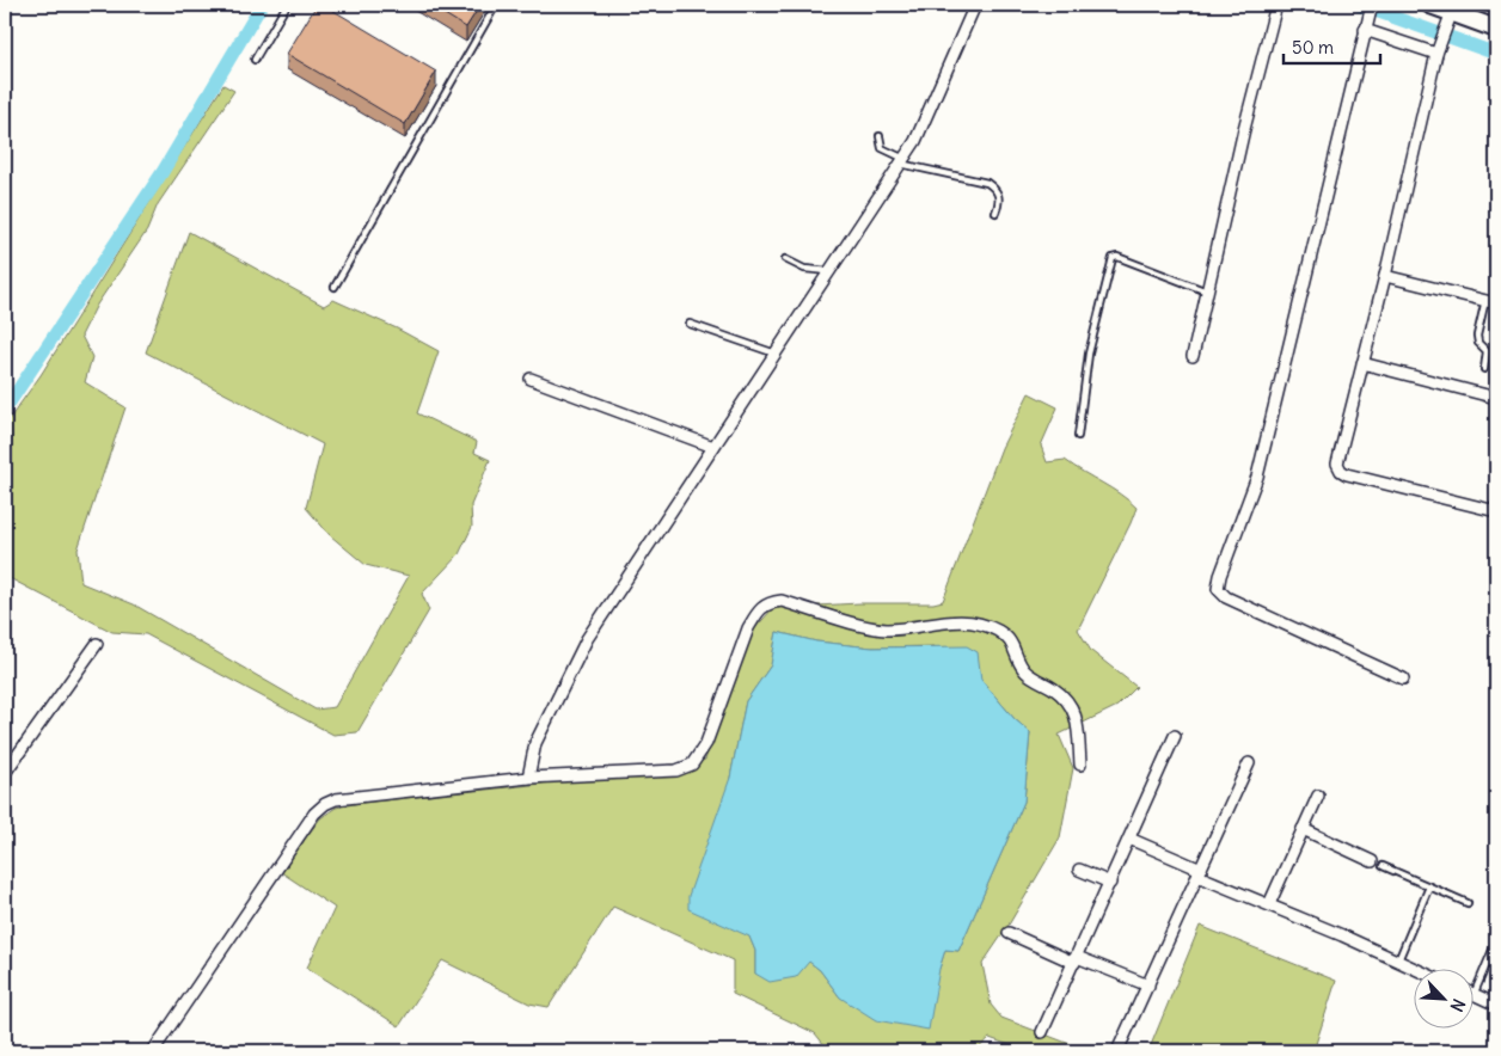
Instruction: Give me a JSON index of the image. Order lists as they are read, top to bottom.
{
  "scale_bar": "50 m",
  "north": "bottom right"
}
